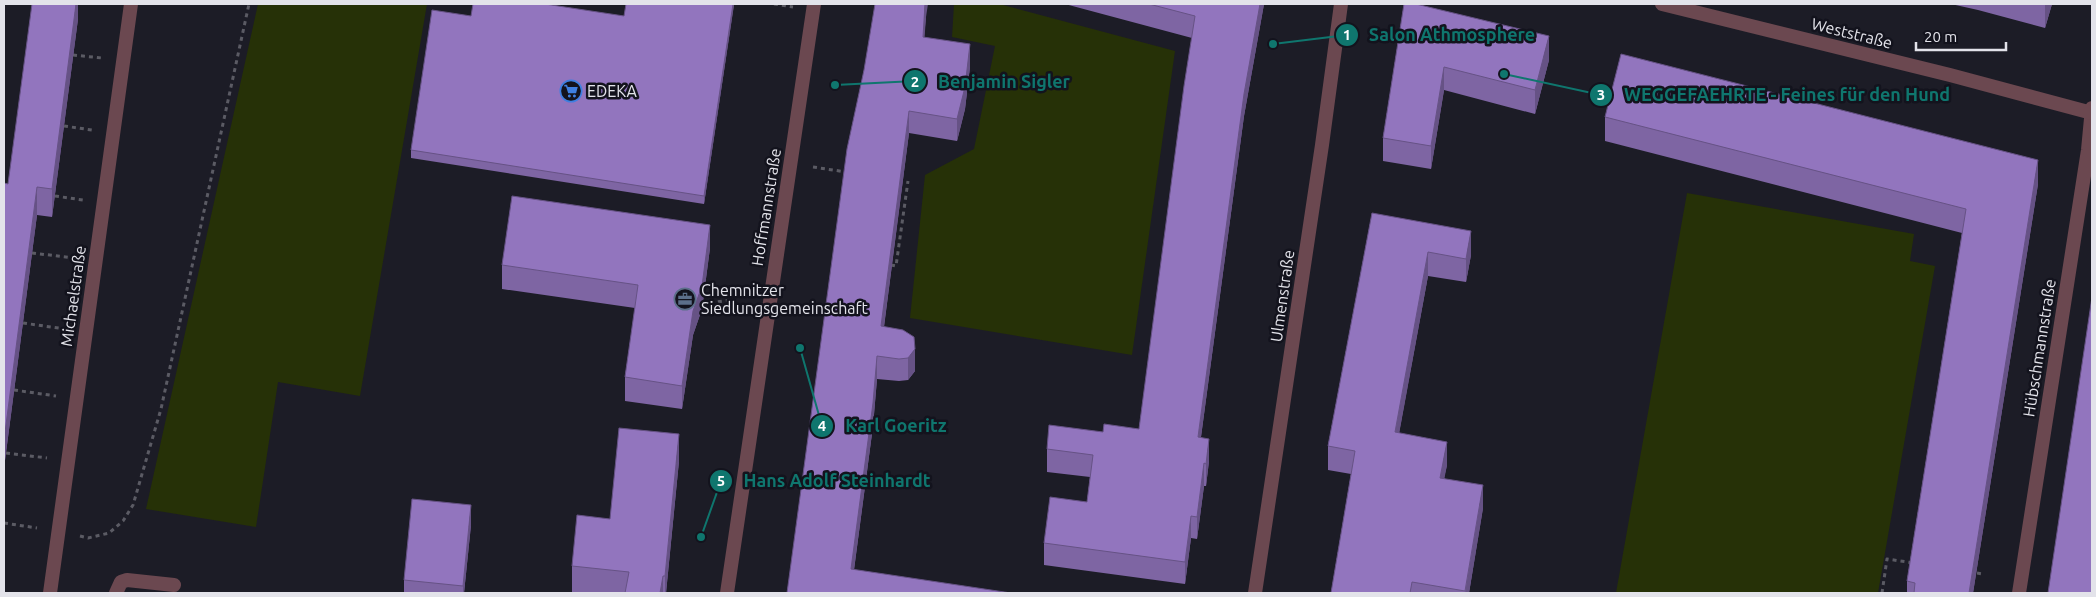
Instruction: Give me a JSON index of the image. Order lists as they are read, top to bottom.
{
  "streets": {
    "street": [
      "Weststraße",
      "Hoffmannstraße",
      "Michaelstraße",
      "Ulmenstraße",
      "Hübschmannstraße"
    ]
  },
  "crossings": [
    ["Weststraße", "Hübschmannstraße"]
  ],
  "places": {
    "other": [
      "Salon Athmosphere",
      "WEGGEFAEHRTE - Feines für den Hund",
      "Benjamin Sigler",
      "Karl Goeritz",
      "Hans Adolf Steinhardt"
    ],
    "supermarket": ["EDEKA"],
    "office": ["Chemnitzer Siedlungsgemeinschaft"]
  },
  "scale_bar": "20 m"
}
